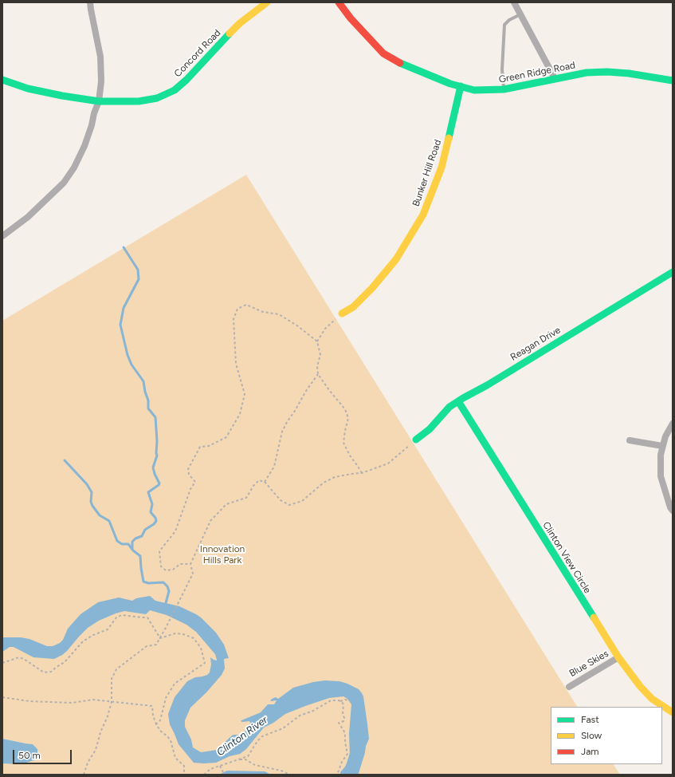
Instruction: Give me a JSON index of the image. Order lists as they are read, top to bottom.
{
  "streets": {
    "street": [
      "Concord Road",
      "Green Ridge Road",
      "Bunker Hill Road",
      "Reagan Drive",
      "Clinton View Circle",
      "Blue Skies"
    ]
  },
  "crossings": [
    ["Green Ridge Road", "Bunker Hill Road"],
    ["Reagan Drive", "Clinton View Circle"],
    ["Clinton View Circle", "Blue Skies"]
  ],
  "water": ["Clinton River"],
  "parks": ["Innovation Hills Park"],
  "legend": ["Fast", "Slow", "Jam"],
  "scale_bar": "50 m"
}
